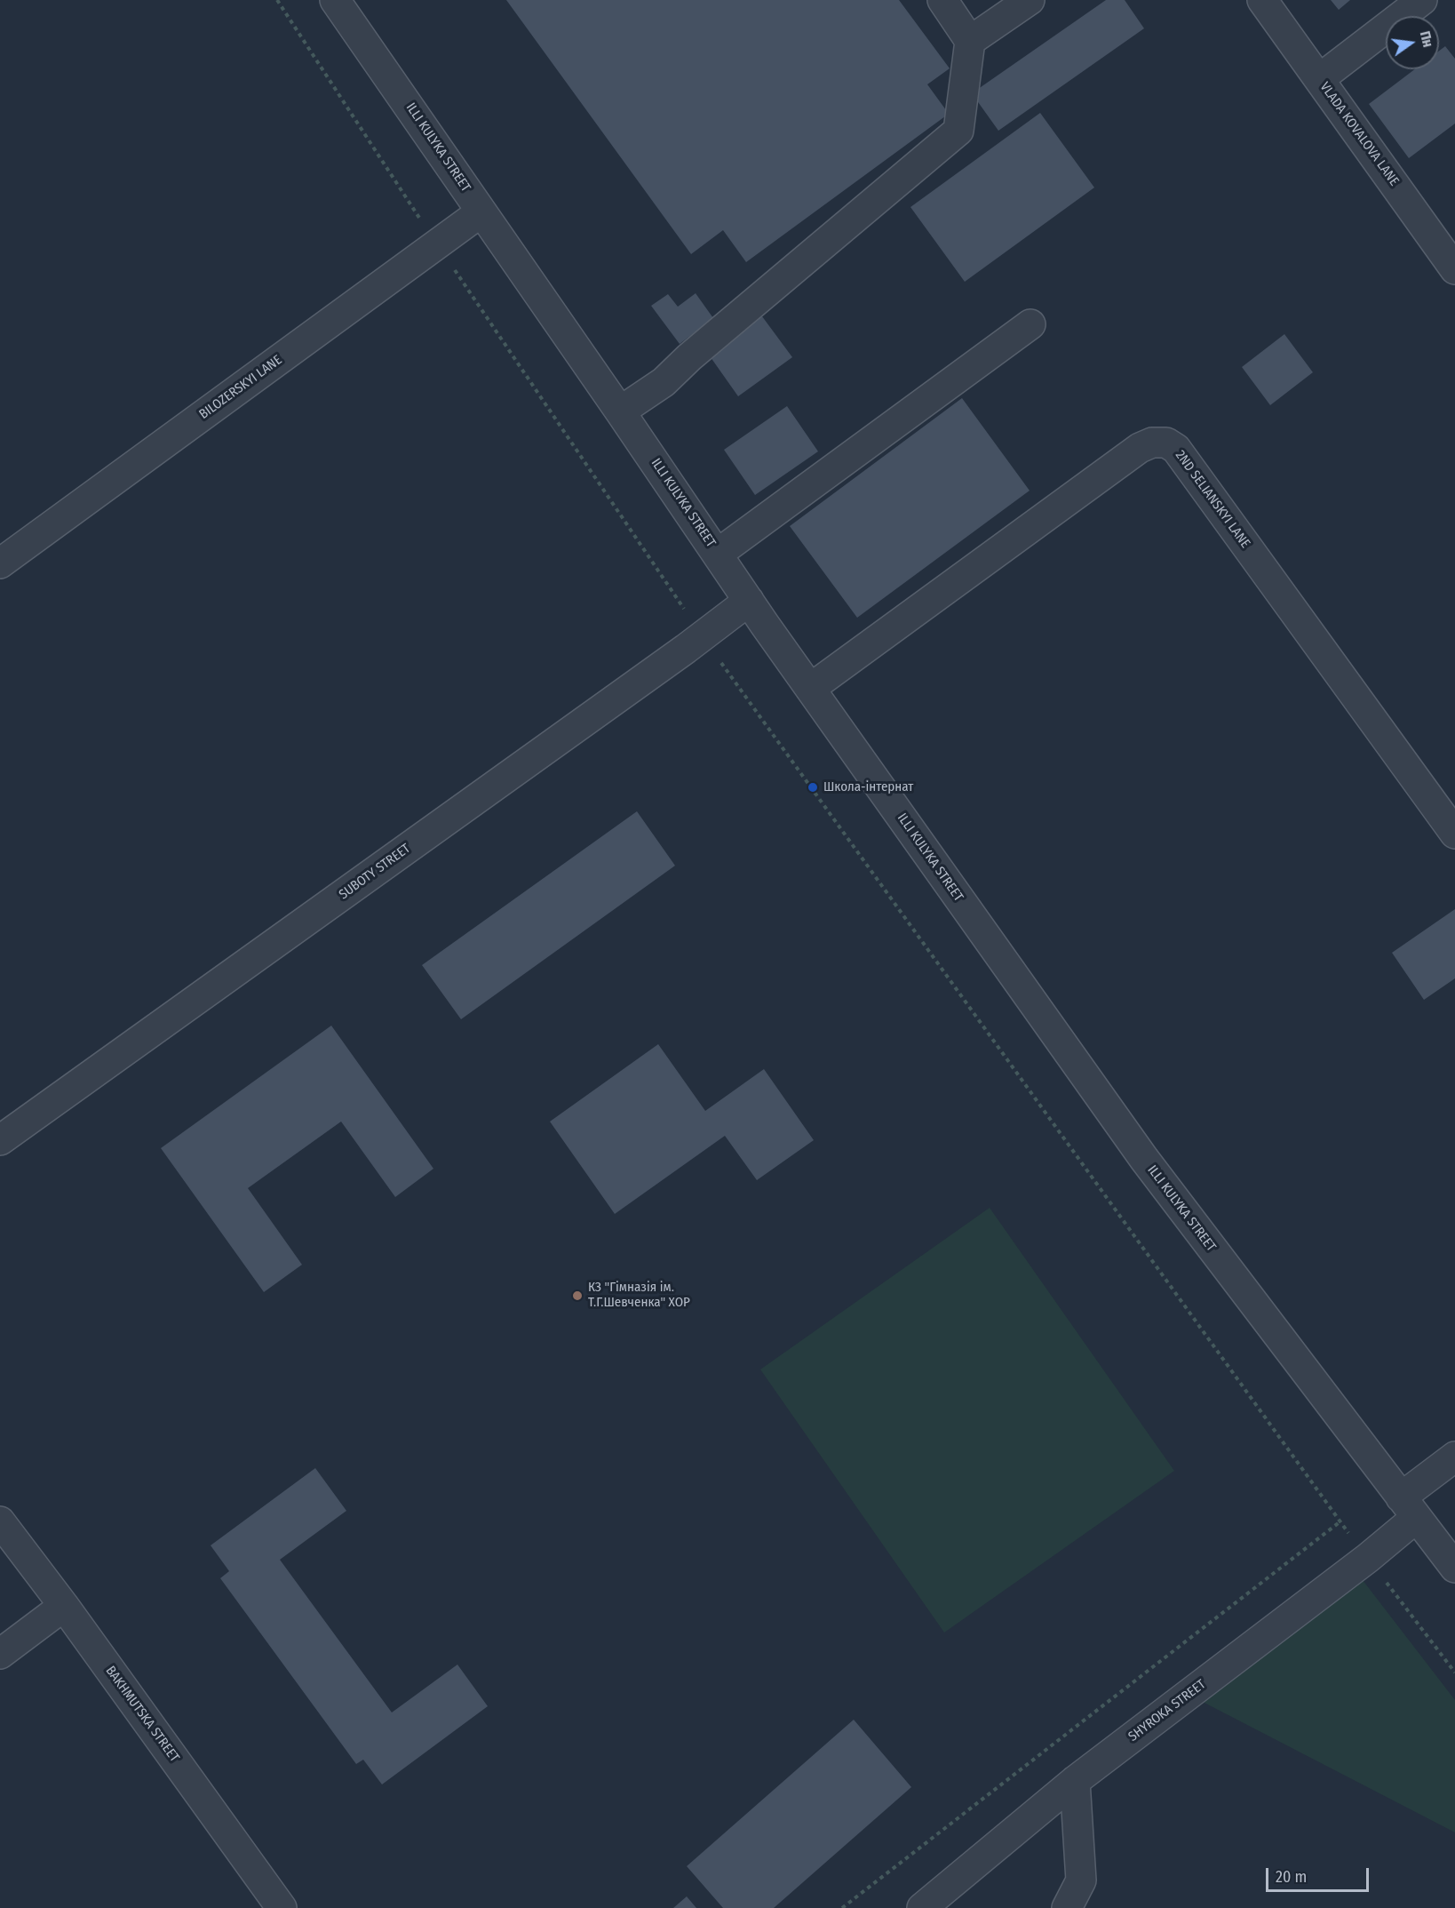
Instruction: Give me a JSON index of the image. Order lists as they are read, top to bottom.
{
  "streets": {
    "street": [
      "VLADA KOVALOVA LANE",
      "ILLI KULYKA STREET",
      "BILOZERSKYI LANE",
      "2ND SELIANSKYI LANE",
      "SUBOTY STREET",
      "SHYROKA STREET",
      "BAKHMUTSKA STREET"
    ]
  },
  "crossings": [
    ["ILLI KULYKA STREET", "BILOZERSKYI LANE"],
    ["ILLI KULYKA STREET", "2ND SELIANSKYI LANE"],
    ["ILLI KULYKA STREET", "SUBOTY STREET"],
    ["ILLI KULYKA STREET", "SHYROKA STREET"]
  ],
  "places": ["Школа-інтернат", "КЗ \"Гімназія ім. Т.Г.Шевченка\" ХОР"],
  "scale_bar": "20 m",
  "north": "right"
}
